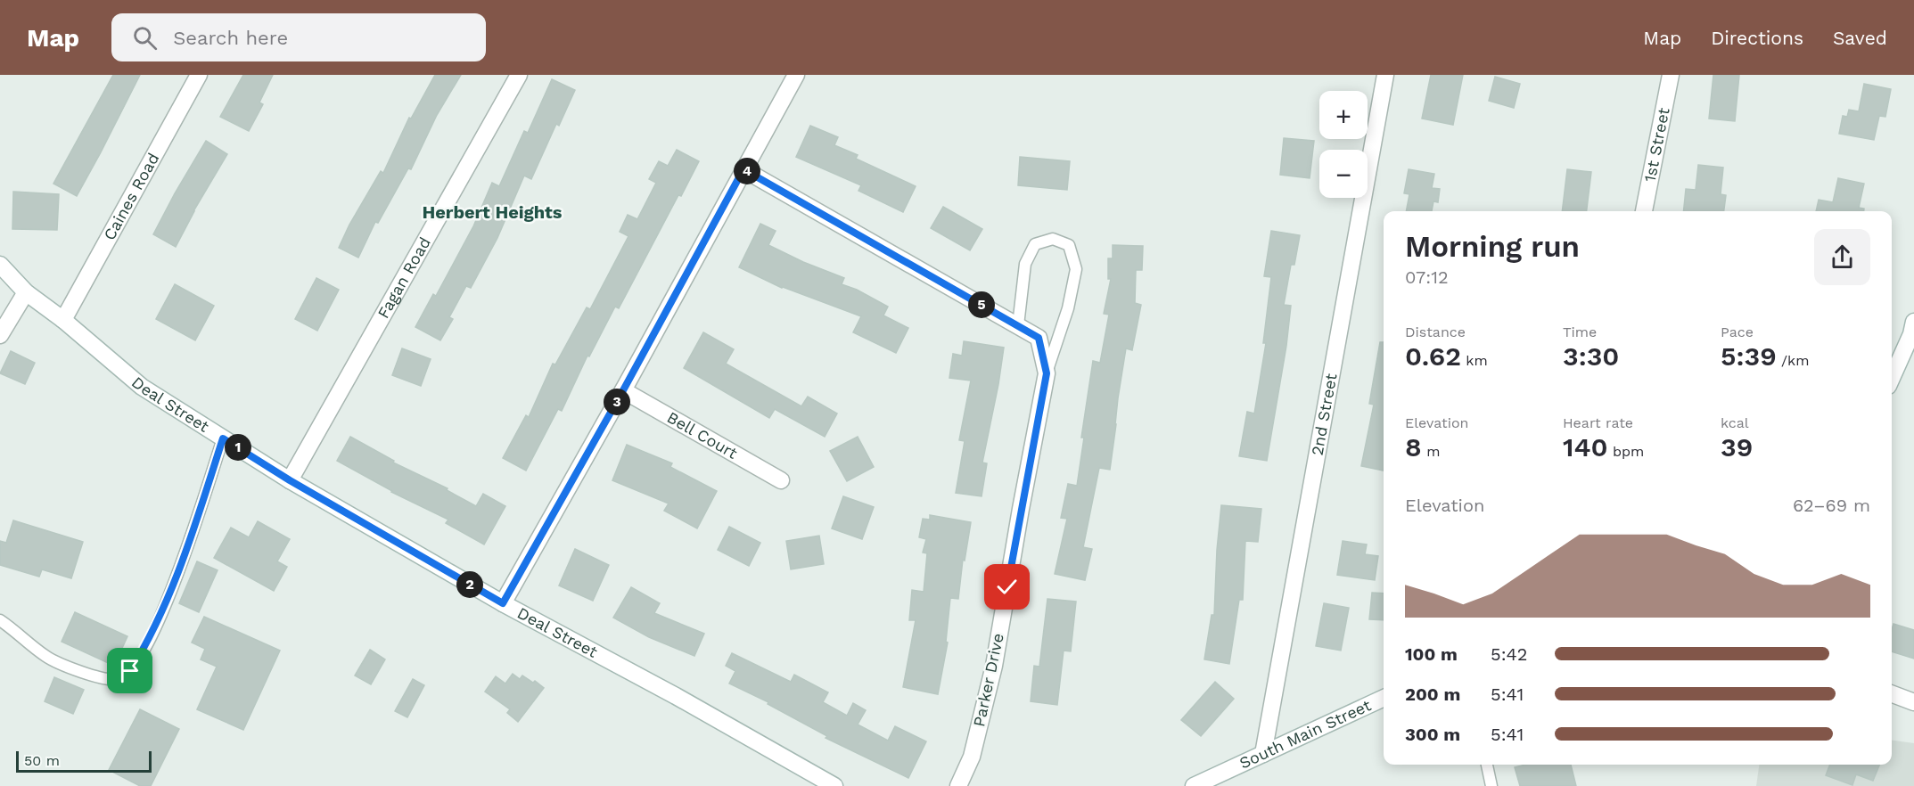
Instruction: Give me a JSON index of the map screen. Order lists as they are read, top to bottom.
{
  "streets": {
    "street": [
      "1st Street",
      "Caines Road",
      "Fagan Road",
      "Deal Street",
      "2nd Street",
      "Bell Court",
      "Parker Drive",
      "South Main Street"
    ]
  },
  "crossings": [
    ["Caines Road", "Deal Street"],
    ["Fagan Road", "Deal Street"],
    ["2nd Street", "South Main Street"]
  ],
  "districts": ["Herbert Heights"],
  "scale_bar": "50 m",
  "page": {
    "header": "Map",
    "search": "Search here",
    "nav": ["Map", "Directions", "Saved"],
    "map_buttons": ["+", "−"],
    "pins": [
      "4",
      "5",
      "3",
      "1",
      "2"
    ],
    "heading": ["Morning run", "07:12"],
    "stats": [
      ["Distance", "0.62 km"],
      ["Time", "3:30"],
      ["Pace", "5:39 /km"],
      ["Elevation", "8 m"],
      ["Heart rate", "140 bpm"],
      ["kcal", "39"]
    ],
    "chart": ["Elevation", "62–69 m"],
    "list": [
      {
        "name": "100 m",
        "note": "5:42"
      },
      {
        "name": "200 m",
        "note": "5:41"
      },
      {
        "name": "300 m",
        "note": "5:41"
      }
    ],
    "scale": "50 m"
  }
}
